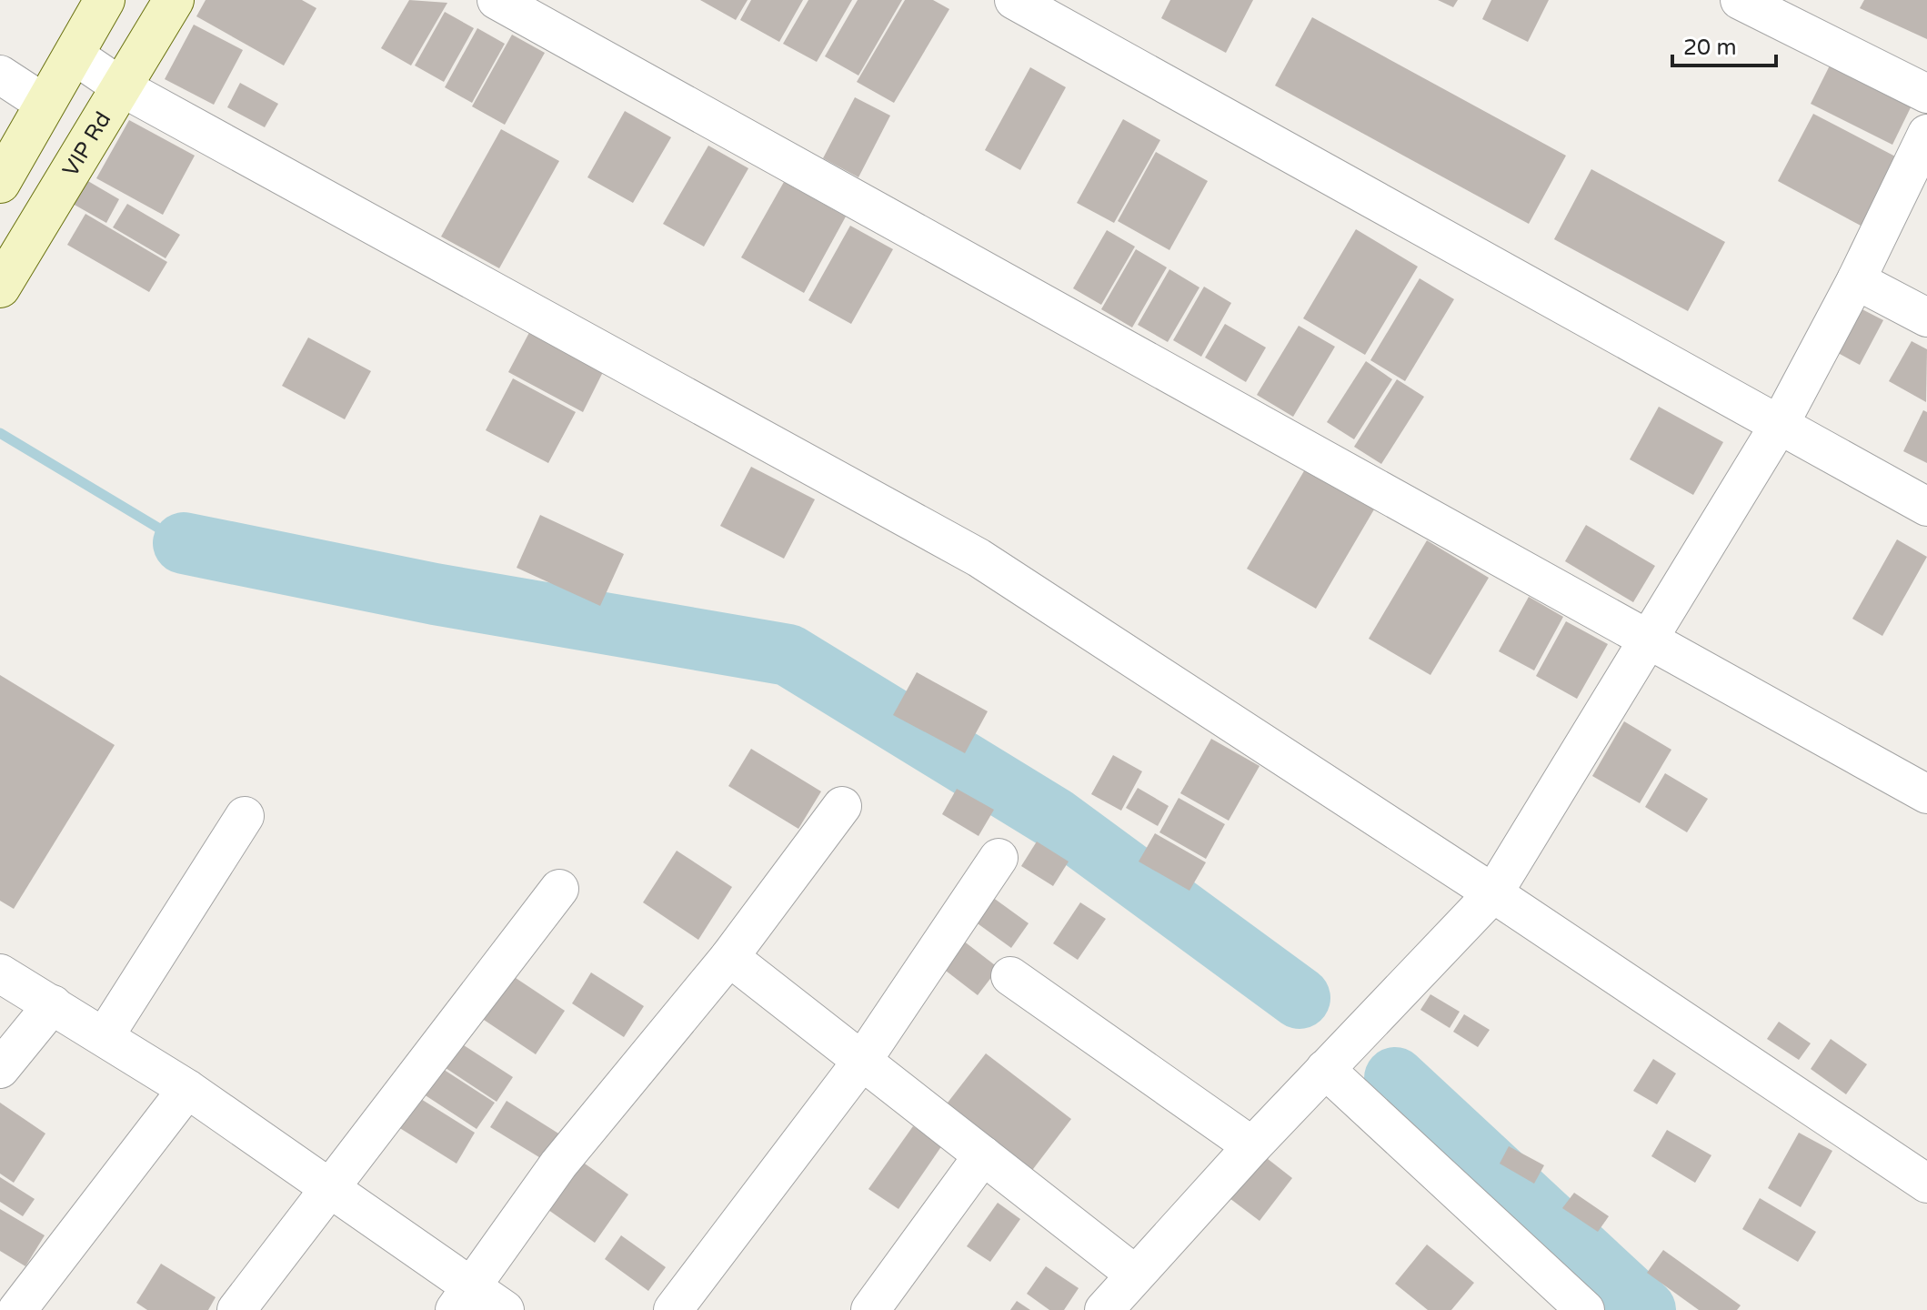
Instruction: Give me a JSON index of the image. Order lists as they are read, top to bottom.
{
  "streets": {
    "street": ["VIP Rd"]
  },
  "scale_bar": "20 m"
}
